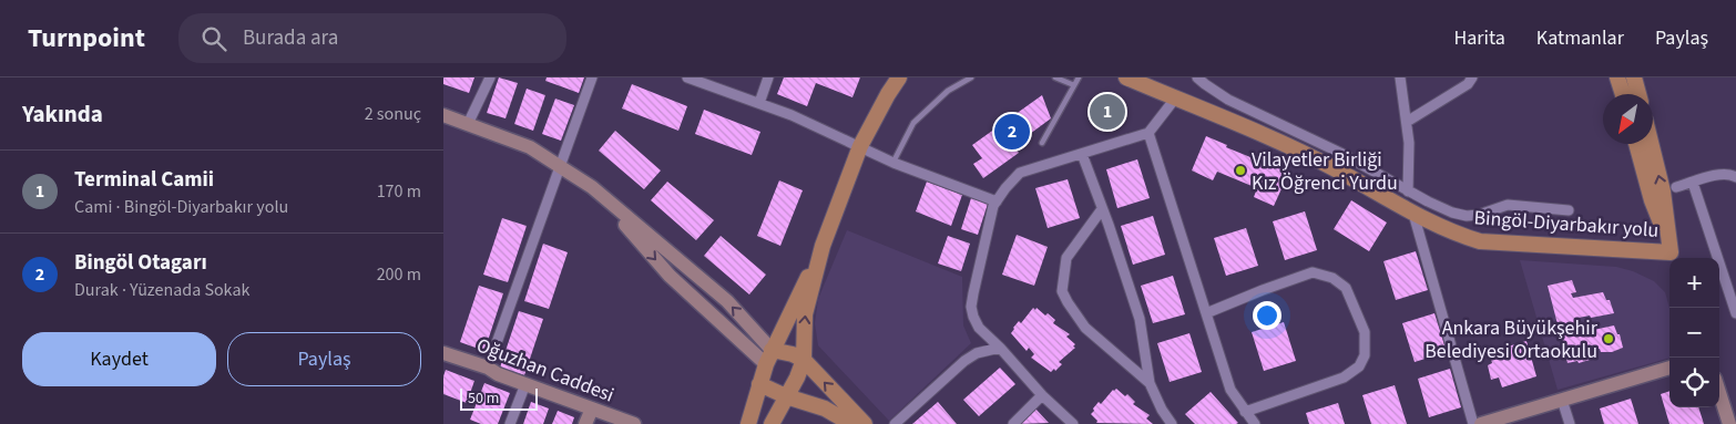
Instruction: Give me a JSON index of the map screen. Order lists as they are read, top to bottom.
{
  "streets": {
    "main road": ["Bingöl-Diyarbakır yolu"],
    "street": ["Oğuzhan Caddesi"]
  },
  "places": ["Vilayetler Birliği Kız Öğrenci Yurdu", "Ankara Büyükşehir Belediyesi Ortaokulu"],
  "scale_bar": "50 m",
  "north": "bottom left",
  "page": {
    "header": "Turnpoint",
    "search": "Burada ara",
    "nav": ["Harita", "Katmanlar", "Paylaş"],
    "heading": ["Yakında", "2 sonuç"],
    "pins": ["1", "2"],
    "list": [
      {
        "mark": "1",
        "name": "Terminal Camii",
        "note": "Cami · Bingöl-Diyarbakır yolu",
        "value": "170 m"
      },
      {
        "mark": "2",
        "name": "Bingöl Otagarı",
        "note": "Durak · Yüzenada Sokak",
        "value": "200 m"
      }
    ],
    "map_buttons": ["+", "−"],
    "buttons": ["Kaydet", "Paylaş"],
    "scale": "50 m"
  }
}
